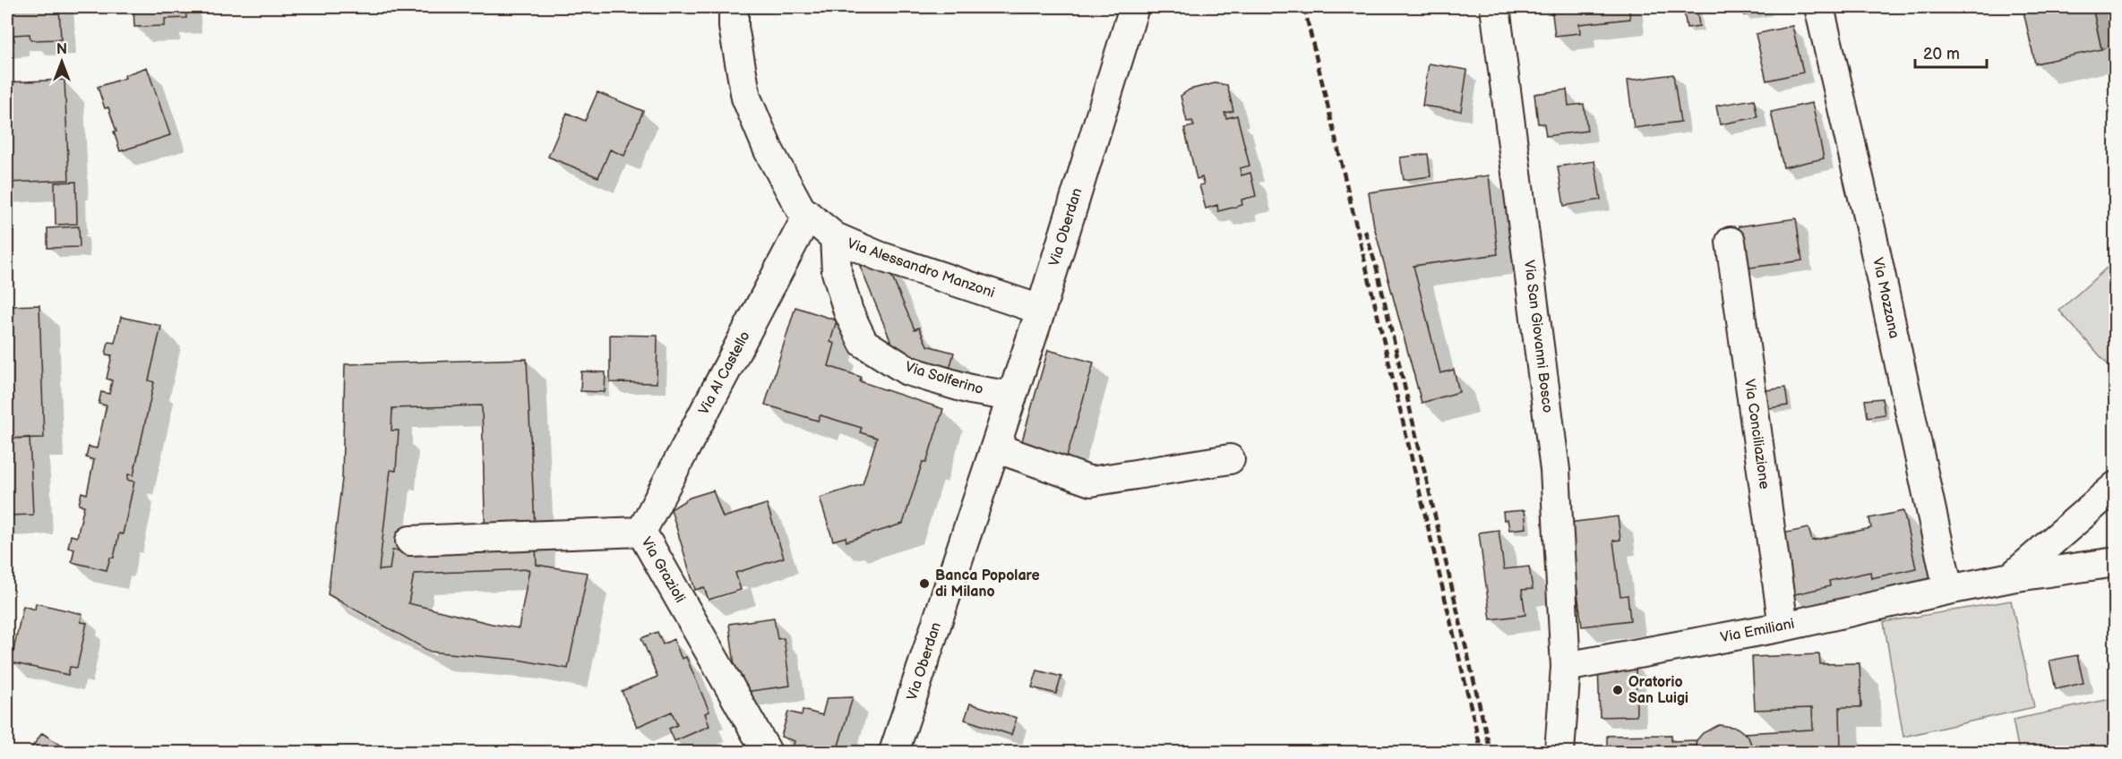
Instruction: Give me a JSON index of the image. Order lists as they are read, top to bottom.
{
  "streets": {
    "street": [
      "Via Oberdan",
      "Via Alessandro Manzoni",
      "Via Mozzana",
      "Via San Giovanni Bosco",
      "Via Al Castello",
      "Via Solferino",
      "Via Conciliazione",
      "Via Grazioli",
      "Via Emiliani"
    ]
  },
  "crossings": [
    ["Via Oberdan", "Via Alessandro Manzoni"],
    ["Via Oberdan", "Via Solferino"],
    ["Via Alessandro Manzoni", "Via Al Castello"],
    ["Via Alessandro Manzoni", "Via Solferino"],
    ["Via Mozzana", "Via Emiliani"],
    ["Via San Giovanni Bosco", "Via Emiliani"],
    ["Via Al Castello", "Via Grazioli"],
    ["Via Conciliazione", "Via Emiliani"]
  ],
  "places": ["Banca Popolare di Milano", "Oratorio San Luigi"],
  "scale_bar": "20 m",
  "north": "top"
}
